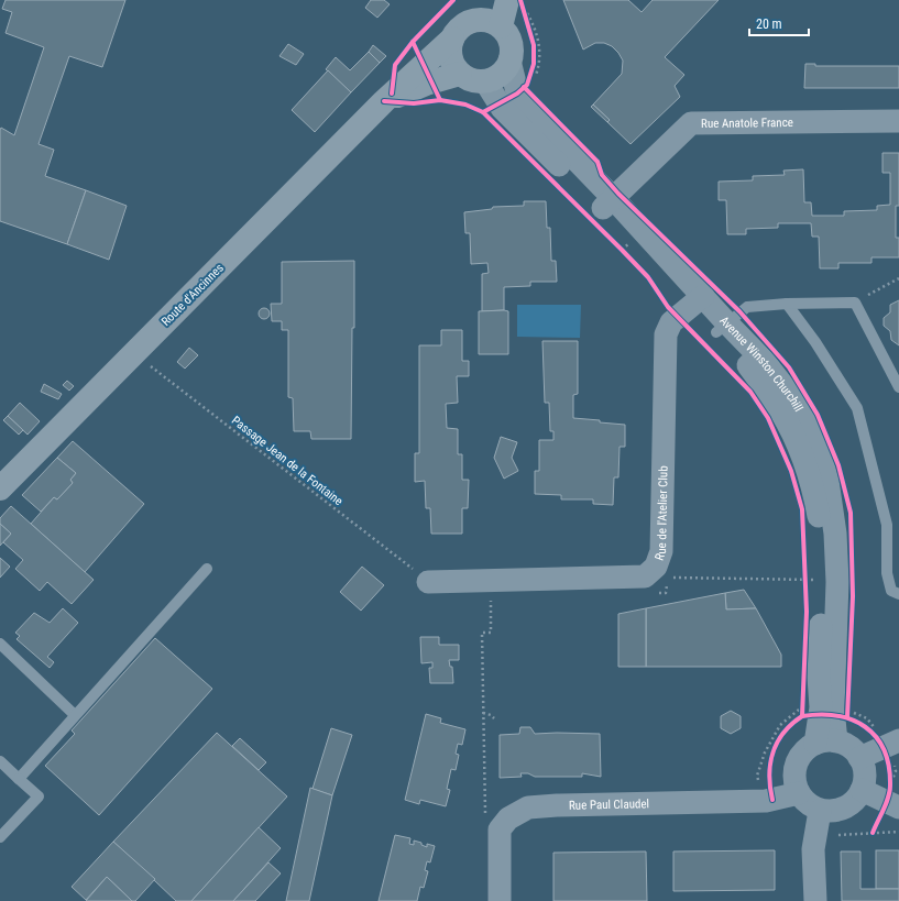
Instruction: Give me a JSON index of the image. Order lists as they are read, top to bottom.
{
  "streets": {
    "main road": ["Route d'Ancinnes"],
    "street": [
      "Rue Anatole France",
      "Avenue Winston Churchill",
      "Rue de l'Atelier Club",
      "Rue Paul Claudel"
    ],
    "path": ["Passage Jean de la Fontaine"]
  },
  "crossings": [
    ["Rue Anatole France", "Avenue Winston Churchill"],
    ["Route d'Ancinnes", "Avenue Winston Churchill"],
    ["Route d'Ancinnes", "Passage Jean de la Fontaine"],
    ["Avenue Winston Churchill", "Rue de l'Atelier Club"],
    ["Avenue Winston Churchill", "Rue Paul Claudel"],
    ["Passage Jean de la Fontaine", "Rue de l'Atelier Club"]
  ],
  "scale_bar": "20 m"
}
